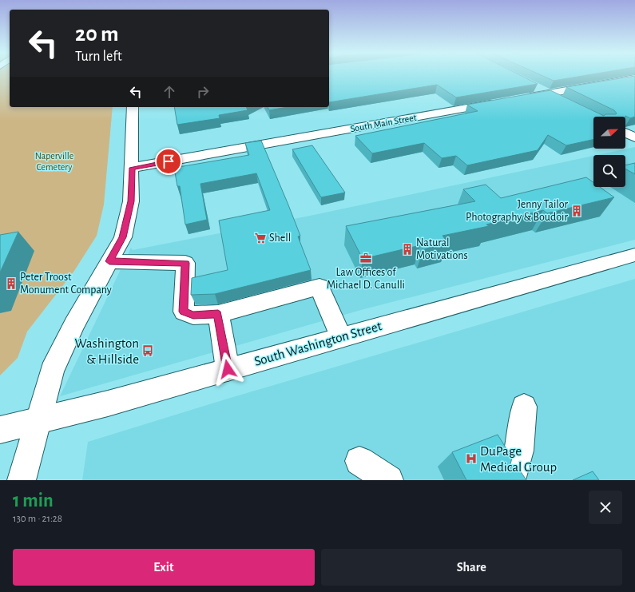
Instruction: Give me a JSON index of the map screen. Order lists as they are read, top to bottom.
{
  "streets": {
    "street": ["South Main Street", "South Washington Street"]
  },
  "parks": ["Naperville Cemetery"],
  "places": {
    "building": ["Jenny Tailor Photography & Boudoir", "Natural Motivations", "Peter Troost Monument Company"],
    "supermarket": ["Shell"],
    "office": ["Law Offices of Michael D. Canulli"],
    "bus stop": ["Washington & Hillside"],
    "hospital": ["DuPage Medical Group"]
  },
  "north": "right",
  "page": {
    "turn": ["20 m", "Turn left"],
    "heading": ["1 min", "130 m · 21:28"],
    "buttons": ["Exit", "Share"]
  }
}
